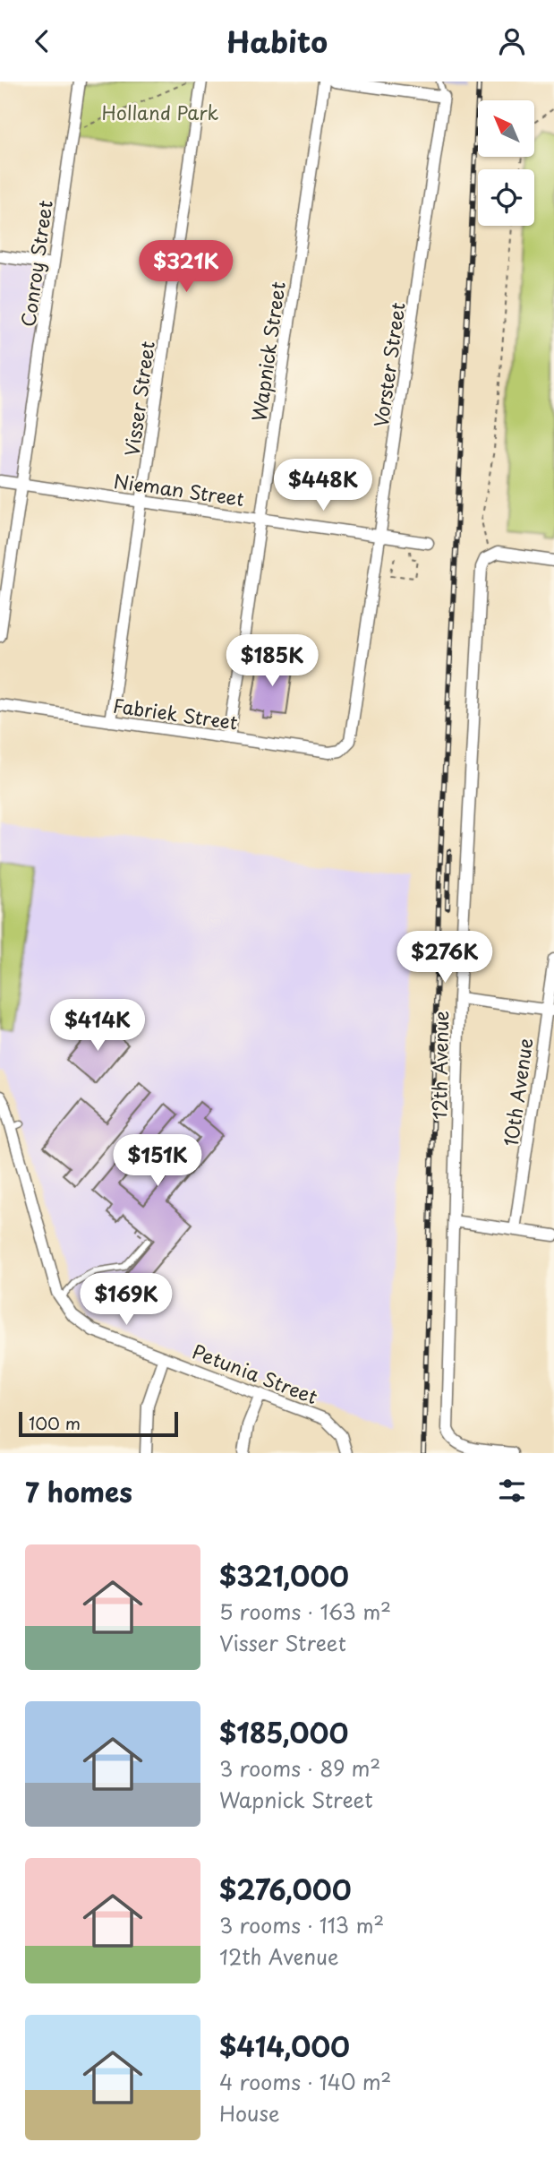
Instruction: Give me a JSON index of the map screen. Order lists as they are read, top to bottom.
{
  "streets": {
    "street": [
      "Conroy Street",
      "Wapnick Street",
      "Vorster Street",
      "Visser Street",
      "Nieman Street",
      "Fabriek Street",
      "12th Avenue",
      "10th Avenue",
      "Petunia Street"
    ]
  },
  "crossings": [
    ["Conroy Street", "Nieman Street"],
    ["Wapnick Street", "Nieman Street"],
    ["Wapnick Street", "Fabriek Street"],
    ["Vorster Street", "Nieman Street"],
    ["Vorster Street", "Fabriek Street"],
    ["Visser Street", "Nieman Street"],
    ["Visser Street", "Fabriek Street"]
  ],
  "parks": ["Holland Park"],
  "scale_bar": "100 m",
  "north": "top left",
  "page": {
    "header": "Habito",
    "price": [
      "$321K",
      "$448K",
      "$185K",
      "$276K",
      "$414K",
      "$151K",
      "$169K"
    ],
    "scale": "100 m",
    "heading": "7 homes",
    "list": [
      {
        "name": "$321,000",
        "note": "5 rooms · 163 m² · Visser Street"
      },
      {
        "name": "$185,000",
        "note": "3 rooms · 89 m² · Wapnick Street"
      },
      {
        "name": "$276,000",
        "note": "3 rooms · 113 m² · 12th Avenue"
      },
      {
        "name": "$414,000",
        "note": "4 rooms · 140 m² · House"
      }
    ]
  }
}
